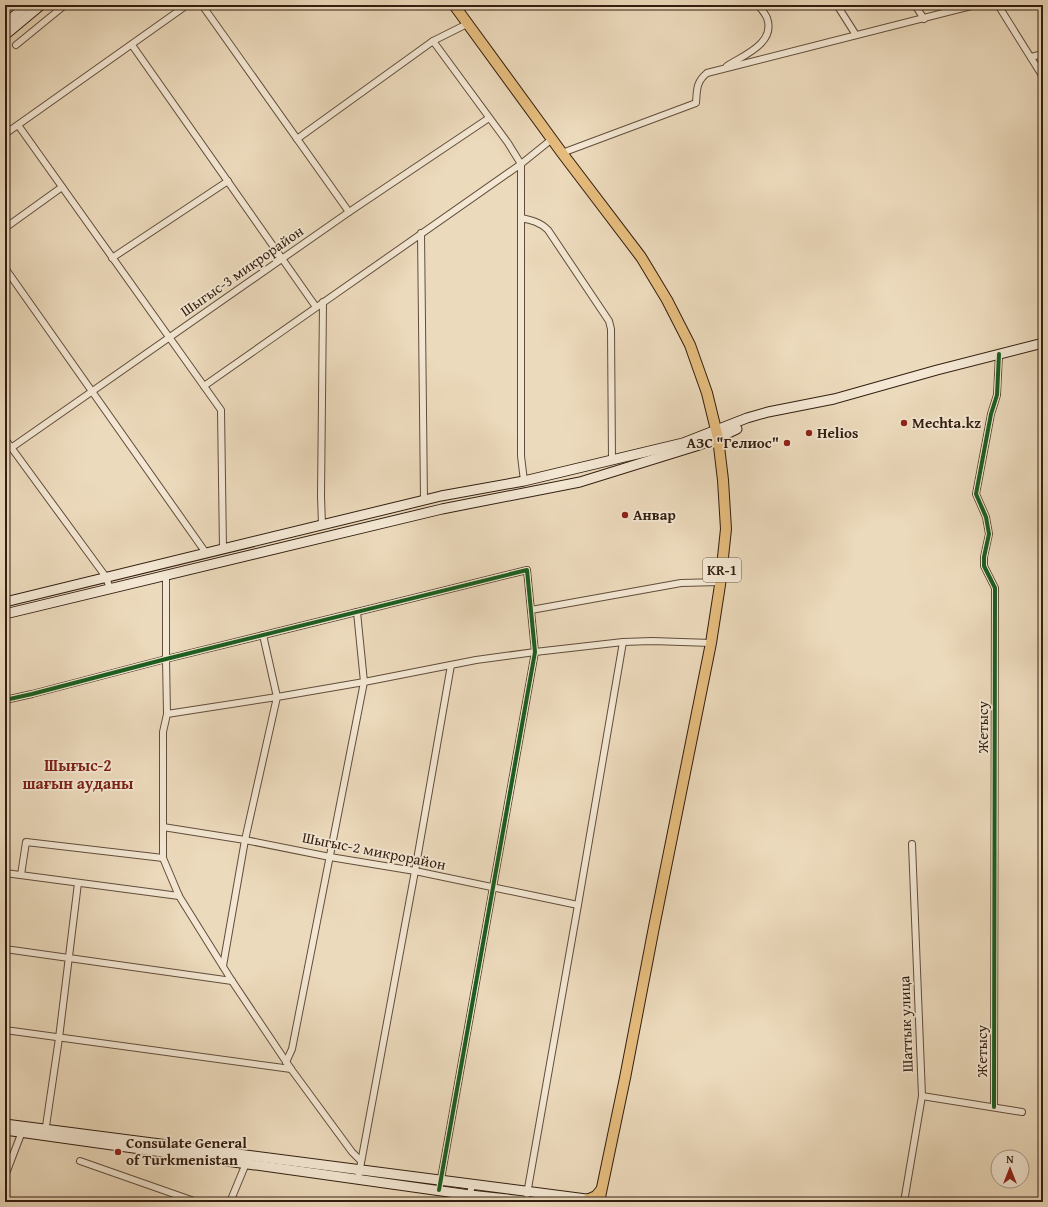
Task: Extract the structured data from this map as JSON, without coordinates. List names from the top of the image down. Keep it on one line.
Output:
{"streets":{"main road":["KR-1"],"street":["Шыгыс-3 микрорайон","Жетысу","Шыгыс-2 микрорайон","Шаттык улица"]},"districts":["Шығыс-2 шағын ауданы"],"places":["Mechta.kz","Helios","АЗС \"Гелиос\"","Анвар","Consulate General of Turkmenistan"],"north":"top"}
